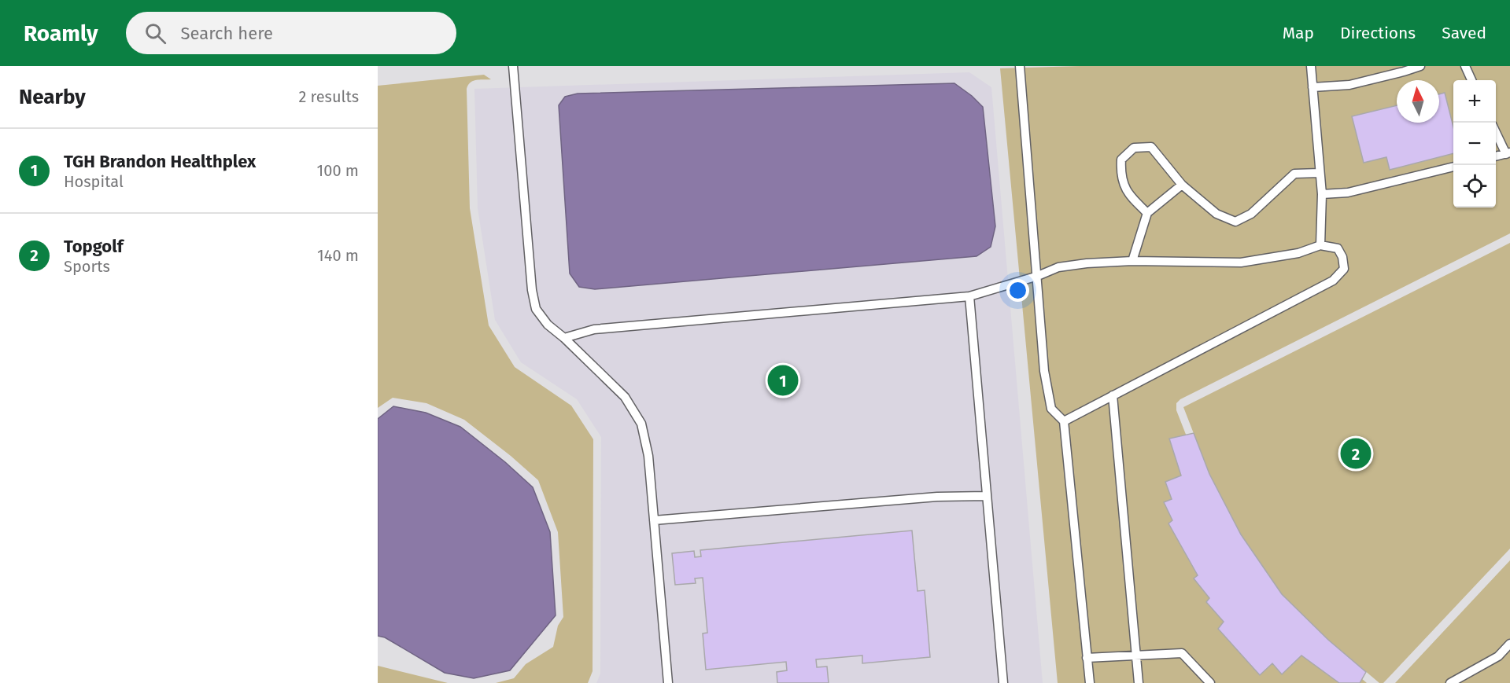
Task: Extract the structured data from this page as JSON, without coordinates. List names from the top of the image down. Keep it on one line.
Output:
{"north":"top","page":{"header":"Roamly","search":"Search here","nav":["Map","Directions","Saved"],"heading":["Nearby","2 results"],"map_buttons":["+","−"],"list":[{"mark":"1","name":"TGH Brandon Healthplex","note":"Hospital","value":"100 m"},{"mark":"2","name":"Topgolf","note":"Sports","value":"140 m"}],"pins":["1","2"]}}
